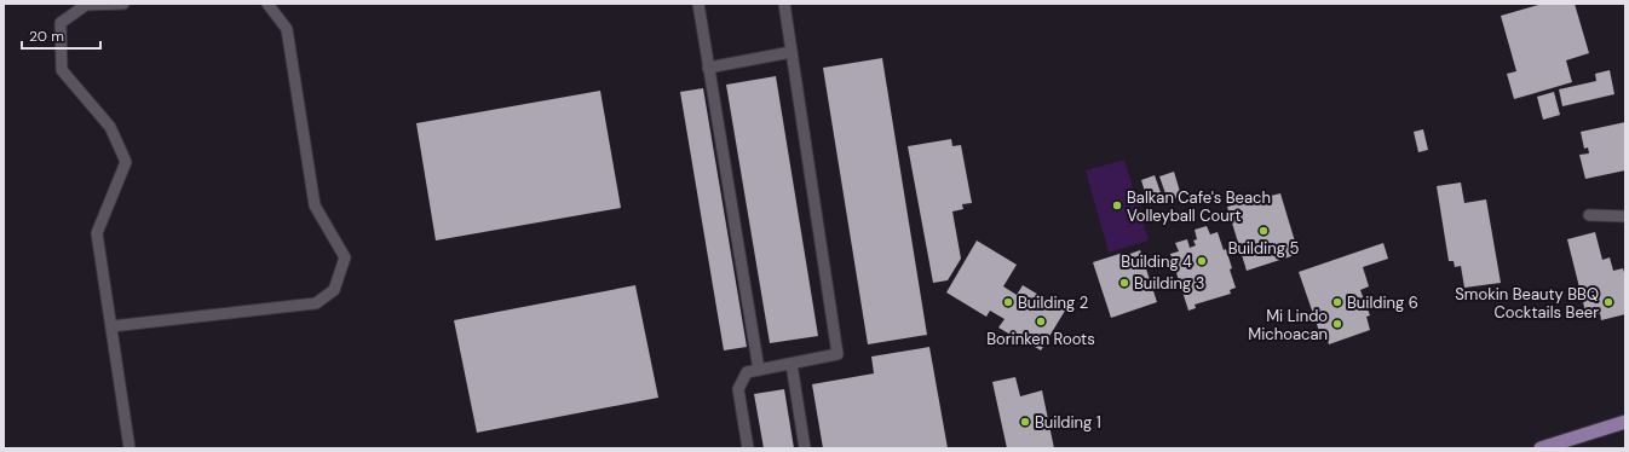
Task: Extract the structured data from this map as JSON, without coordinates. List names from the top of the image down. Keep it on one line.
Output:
{"places":["Balkan Cafe's Beach Volleyball Court","Building 5","Building 4","Building 3","Building 2","Building 6","Smokin Beauty BBQ Cocktails Beer","Borinken Roots","Mi Lindo Michoacan","Building 1"],"scale_bar":"20 m"}
